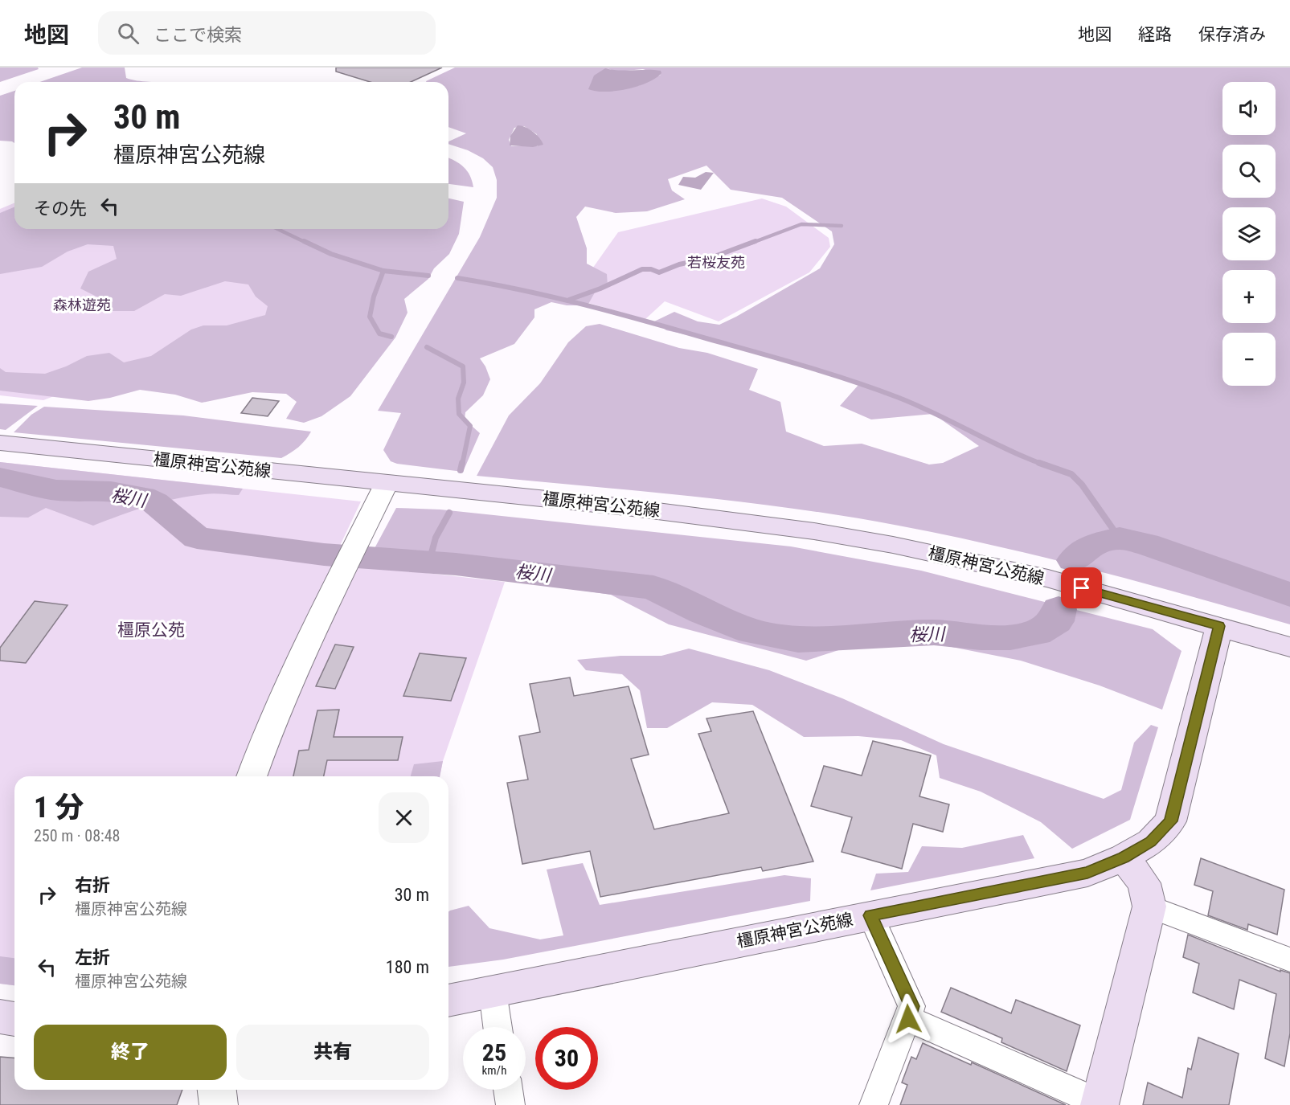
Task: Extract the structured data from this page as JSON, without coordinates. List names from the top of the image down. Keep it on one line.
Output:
{"streets":{"main road":["橿原神宮公苑線"]},"water":["桜川"],"parks":["若桜友苑","森林遊苑","橿原公苑"],"page":{"header":"地図","search":"ここで検索","nav":["地図","経路","保存済み"],"map_buttons":["+","−"],"turn":["30 m","橿原神宮公苑線"],"then":"その先","heading":["1 分","250 m · 08:48"],"list":[{"name":"右折","note":"橿原神宮公苑線","value":"30 m"},{"name":"左折","note":"橿原神宮公苑線","value":"180 m"}],"buttons":["終了","共有"],"speed":"25 km/h","limit":"30"}}
